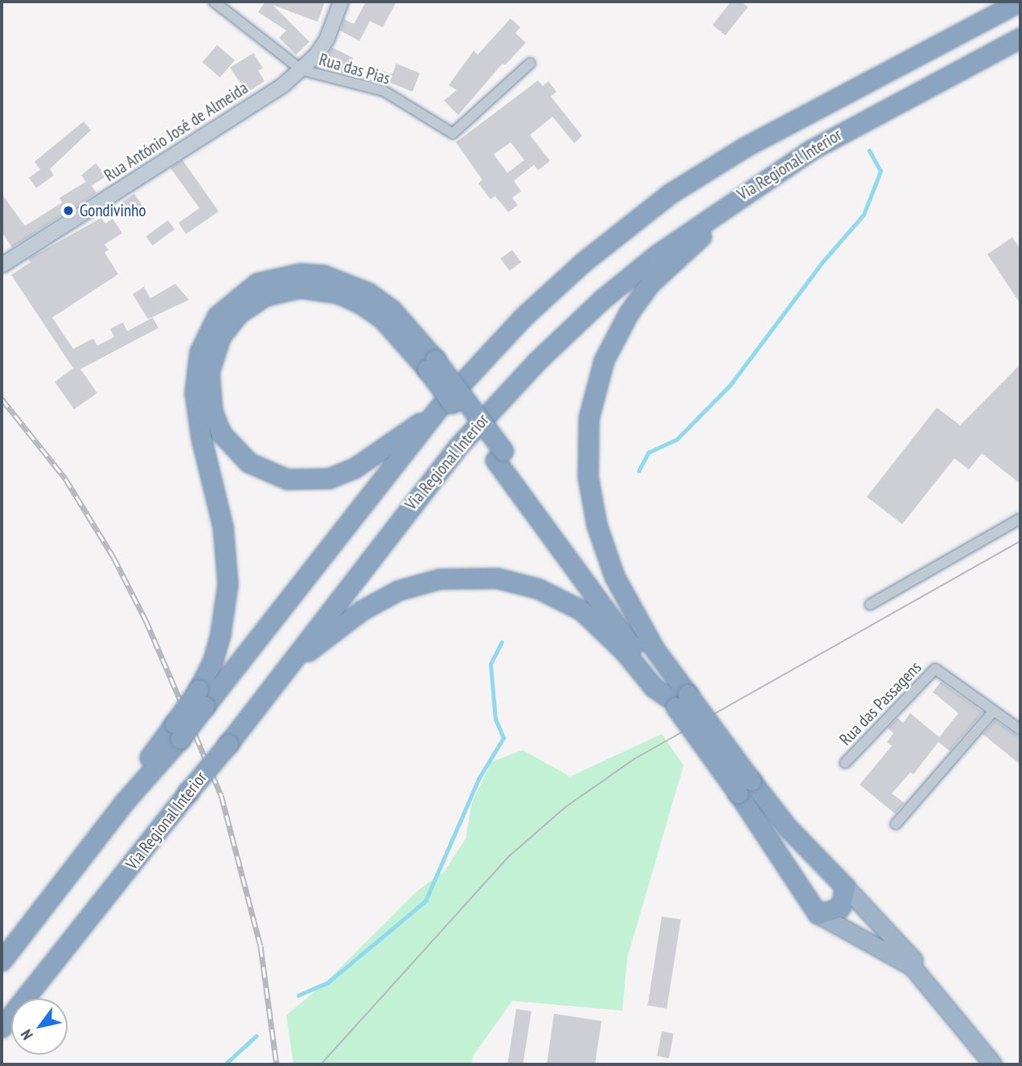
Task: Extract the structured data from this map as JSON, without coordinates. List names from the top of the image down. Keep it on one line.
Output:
{"streets":{"highway":["Via Regional Interior"],"main road":["Rua António José de Almeida"],"street":["Rua das Pias","Rua das Passagens"]},"crossings":[["Rua das Pias","Rua António José de Almeida"]],"places":["Gondivinho"],"north":"bottom left"}
